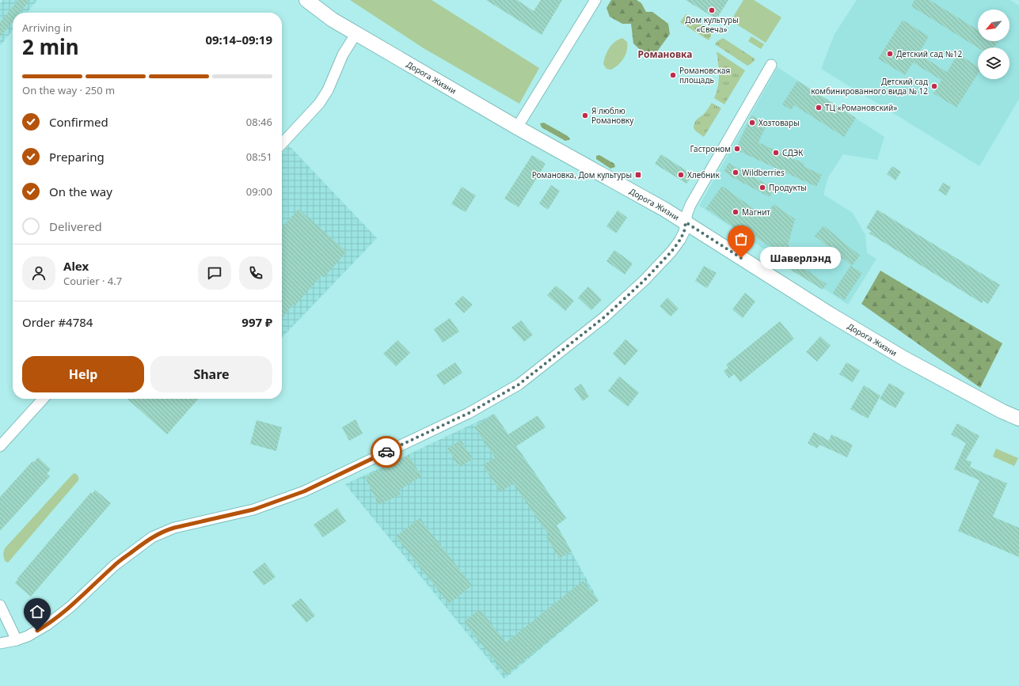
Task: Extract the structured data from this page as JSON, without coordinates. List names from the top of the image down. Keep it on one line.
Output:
{"streets":{"main road":["Дорога Жизни"]},"districts":["Романовка"],"places":{"other":["Дом культуры «Свеча»","Детский сад №12","Романовская площадь","Детский сад комбинированного вида № 12","ТЦ «Романовский»","Я люблю Романовку","Хозтовары","Гастроном","СДЭК","Wildberries","Хлебник","Продукты","Магнит","Шаверлэнд"],"transit":["Романовка, Дом культуры"]},"north":"bottom left","page":{"heading":["2 min","Arriving in","09:14–09:19"],"panel":["Alex","Courier · 4.7","Order #4784","997 ₽"],"bar":"On the way · 250 m","list":[["Confirmed","08:46"],["Preparing","08:51"],["On the way","09:00"],"Delivered"],"bubble":"Шаверлэнд","buttons":["Help","Share"]}}
